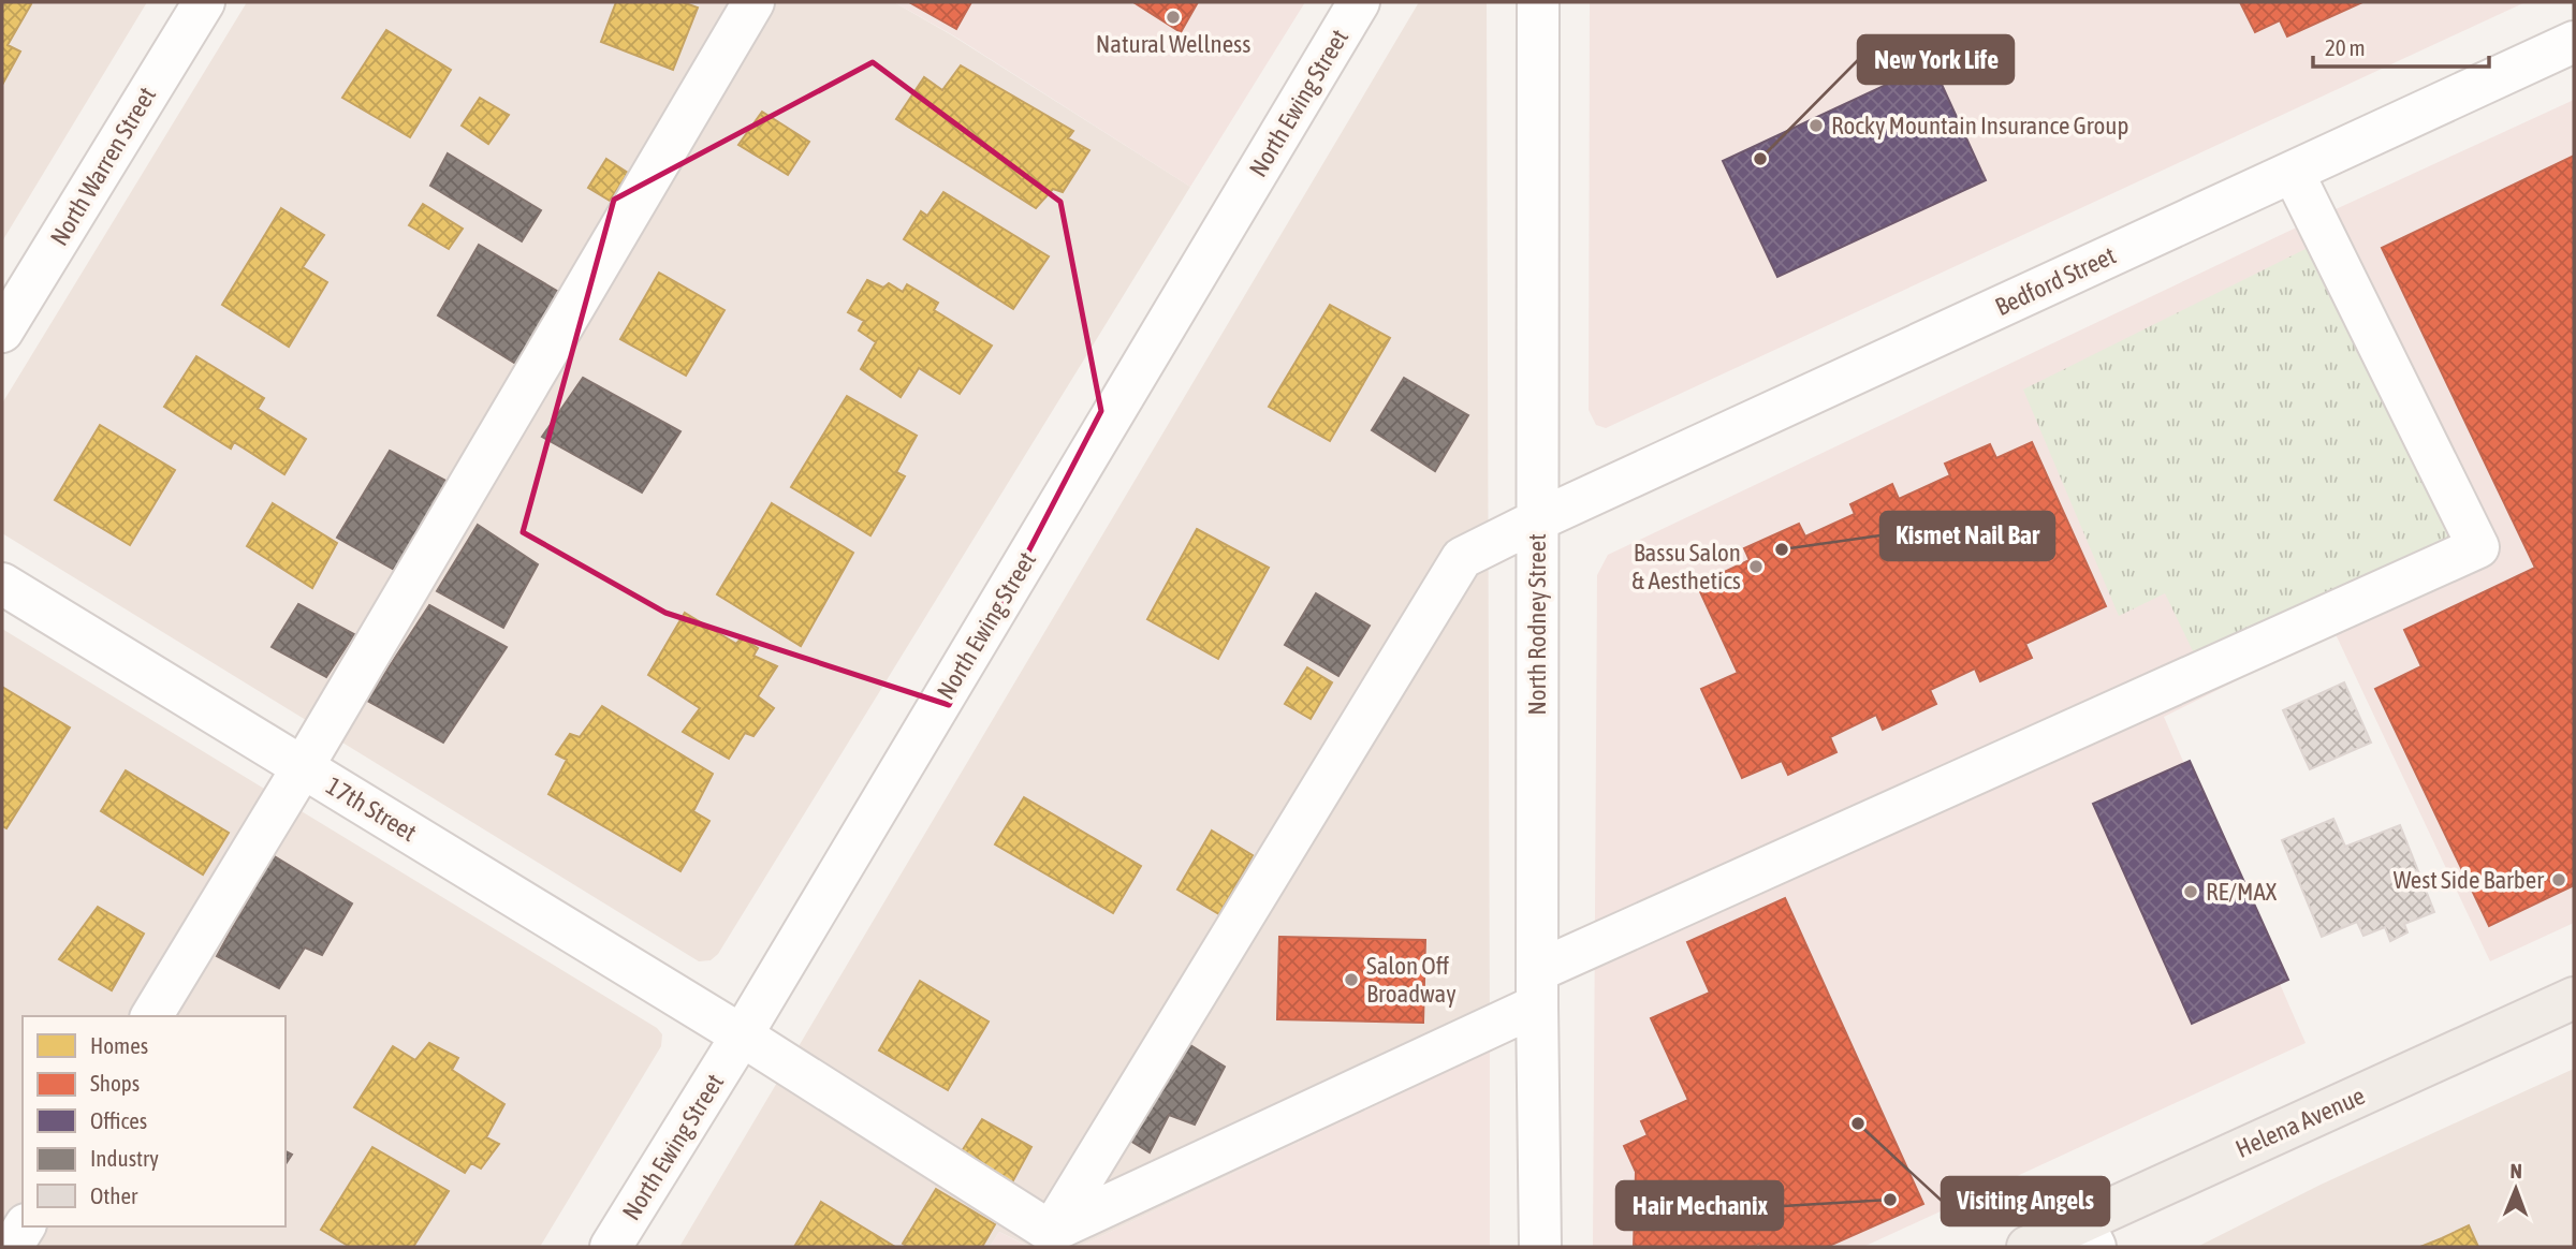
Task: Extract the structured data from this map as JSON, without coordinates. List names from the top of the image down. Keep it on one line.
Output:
{"streets":{"main road":["Helena Avenue"],"street":["North Ewing Street","North Warren Street","Bedford Street","North Rodney Street","17th Street"]},"crossings":[["North Ewing Street","17th Street"],["Bedford Street","North Rodney Street"],["Bedford Street","17th Street"]],"places":["Natural Wellness","Rocky Mountain Insurance Group","New York Life","Kismet Nail Bar","Bassu Salon & Aesthetics","West Side Barber","RE/MAX","Salon Off Broadway","Visiting Angels","Hair Mechanix"],"legend":["Homes","Shops","Offices","Industry","Other"],"scale_bar":"20 m","north":"top"}
